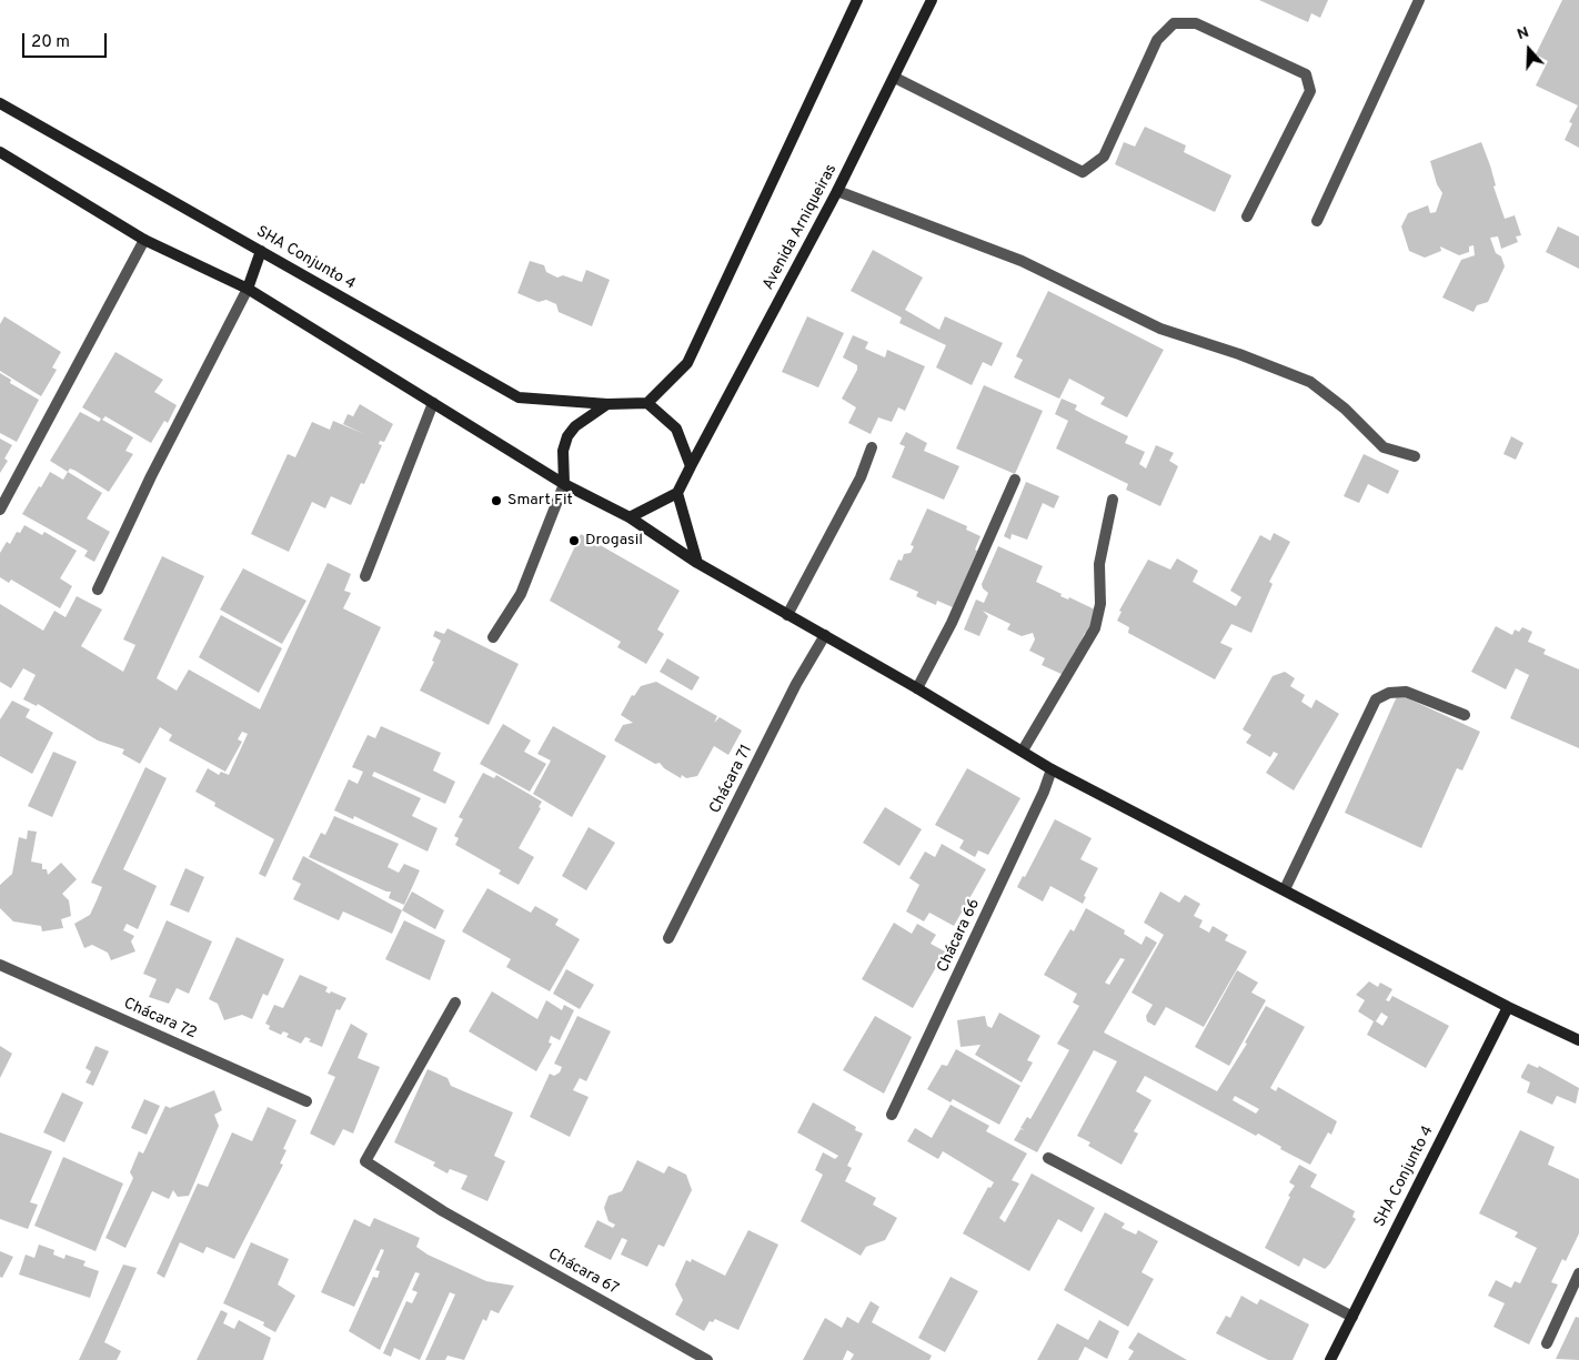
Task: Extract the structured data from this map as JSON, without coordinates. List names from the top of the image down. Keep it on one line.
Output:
{"streets":{"street":["Avenida Arniqueiras","SHA Conjunto 4","Chácara 71","Chácara 66","Chácara 72","Chácara 67"]},"crossings":[["Avenida Arniqueiras","SHA Conjunto 4"]],"places":["Smart Fit","Drogasil"],"scale_bar":"20 m","north":"top"}
